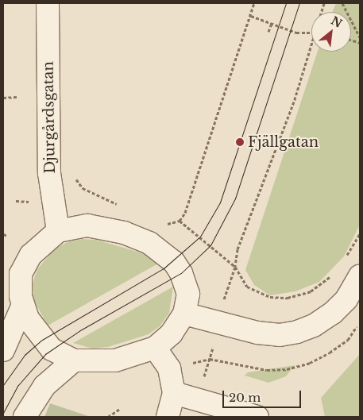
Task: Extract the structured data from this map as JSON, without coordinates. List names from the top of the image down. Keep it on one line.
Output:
{"streets":{"street":["Djurgårdsgatan"]},"places":["Fjällgatan"],"scale_bar":"20 m","north":"top right"}
